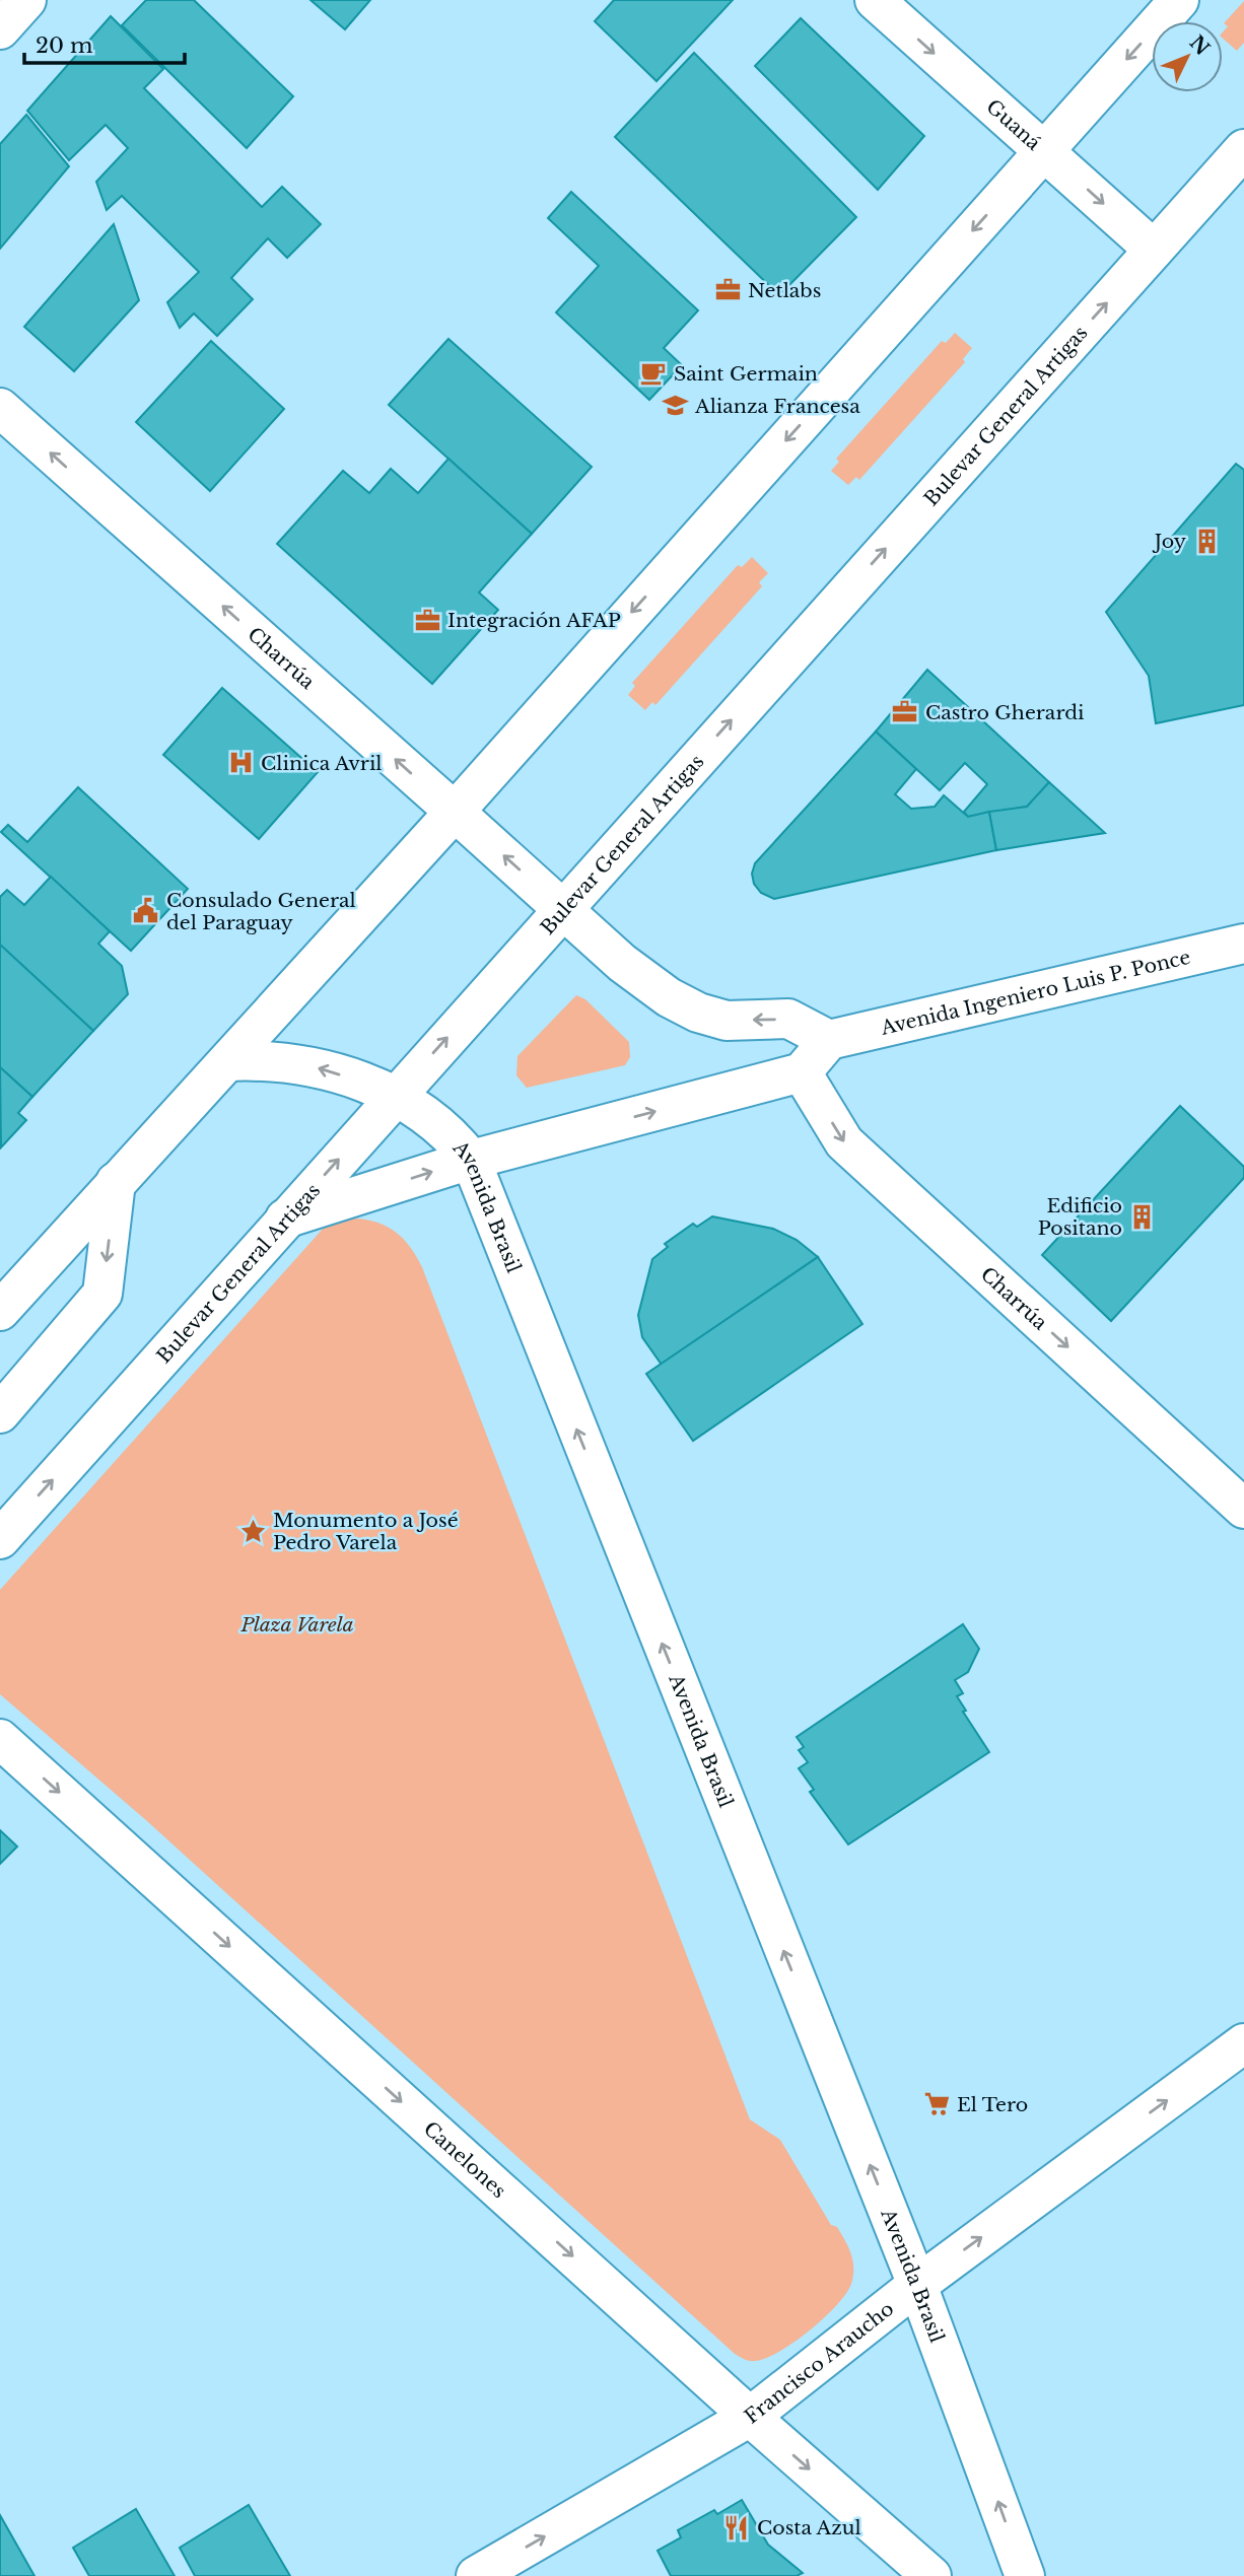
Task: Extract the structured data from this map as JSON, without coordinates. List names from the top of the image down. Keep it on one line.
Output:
{"streets":{"street":["Guaná","Bulevar General Artigas","Charrúa","Avenida Ingeniero Luis P. Ponce","Avenida Brasil","Canelones","Francisco Araucho"]},"crossings":[["Guaná","Bulevar General Artigas"],["Bulevar General Artigas","Charrúa"],["Bulevar General Artigas","Avenida Brasil"],["Avenida Brasil","Francisco Araucho"],["Canelones","Francisco Araucho"]],"one_way":["Guaná","Avenida Brasil","Canelones","Francisco Araucho"],"parks":["Plaza Varela"],"places":{"office":["Netlabs","Integración AFAP","Castro Gherardi"],"cafe":["Saint Germain"],"school or university":["Alianza Francesa"],"building":["Joy","Edificio Positano"],"hospital":["Clinica Avril"],"public building":["Consulado General del Paraguay"],"place":["Monumento a José Pedro Varela"],"supermarket":["El Tero"],"restaurant":["Costa Azul"]},"scale_bar":"20 m","north":"top right"}
